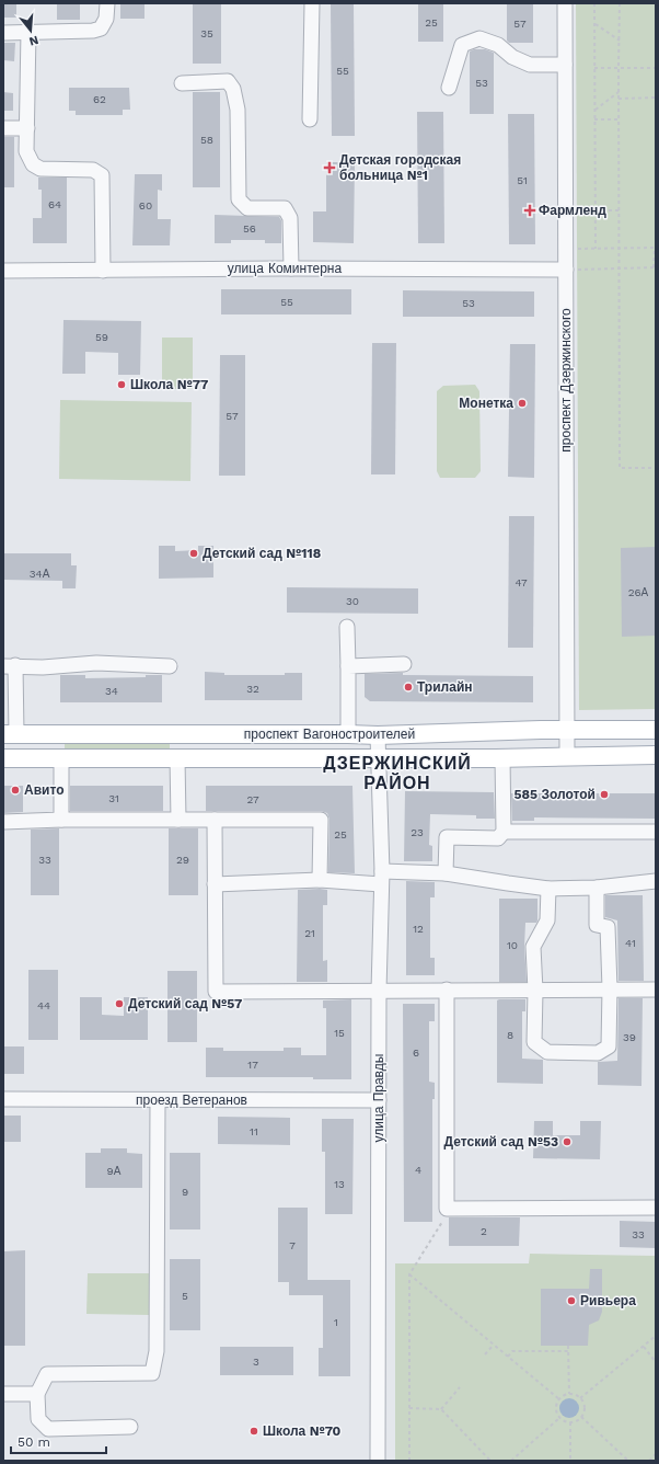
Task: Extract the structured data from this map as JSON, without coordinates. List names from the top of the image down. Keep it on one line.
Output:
{"streets":{"main road":["проспект Вагоностроителей"],"street":["улица Коминтерна","проспект Дзержинского","улица Правды","проезд Ветеранов"]},"crossings":[["улица Коминтерна","проспект Дзержинского"],["проспект Дзержинского","проспект Вагоностроителей"],["проспект Вагоностроителей","улица Правды"],["улица Правды","проезд Ветеранов"]],"districts":["ДЗЕРЖИНСКИЙ РАЙОН"],"places":{"health":["Детская городская больница №1","Фармленд"],"other":["Школа №77","Монетка","Детский сад №118","Трилайн","Авито","585 Золотой","Детский сад №57","Детский сад №53","Ривьера","Школа №70"]},"house_numbers":["25","57","35","55","53","62","58","51","64","60","56","55","53","59","57","34А","47","26А","30","32","34","31","27","23","25","33","29","12","21","41","10","44","15","8","39","6","17","11","4","9А","13","9","2","33","7","5","1","3"],"scale_bar":"50 m","north":"bottom"}
